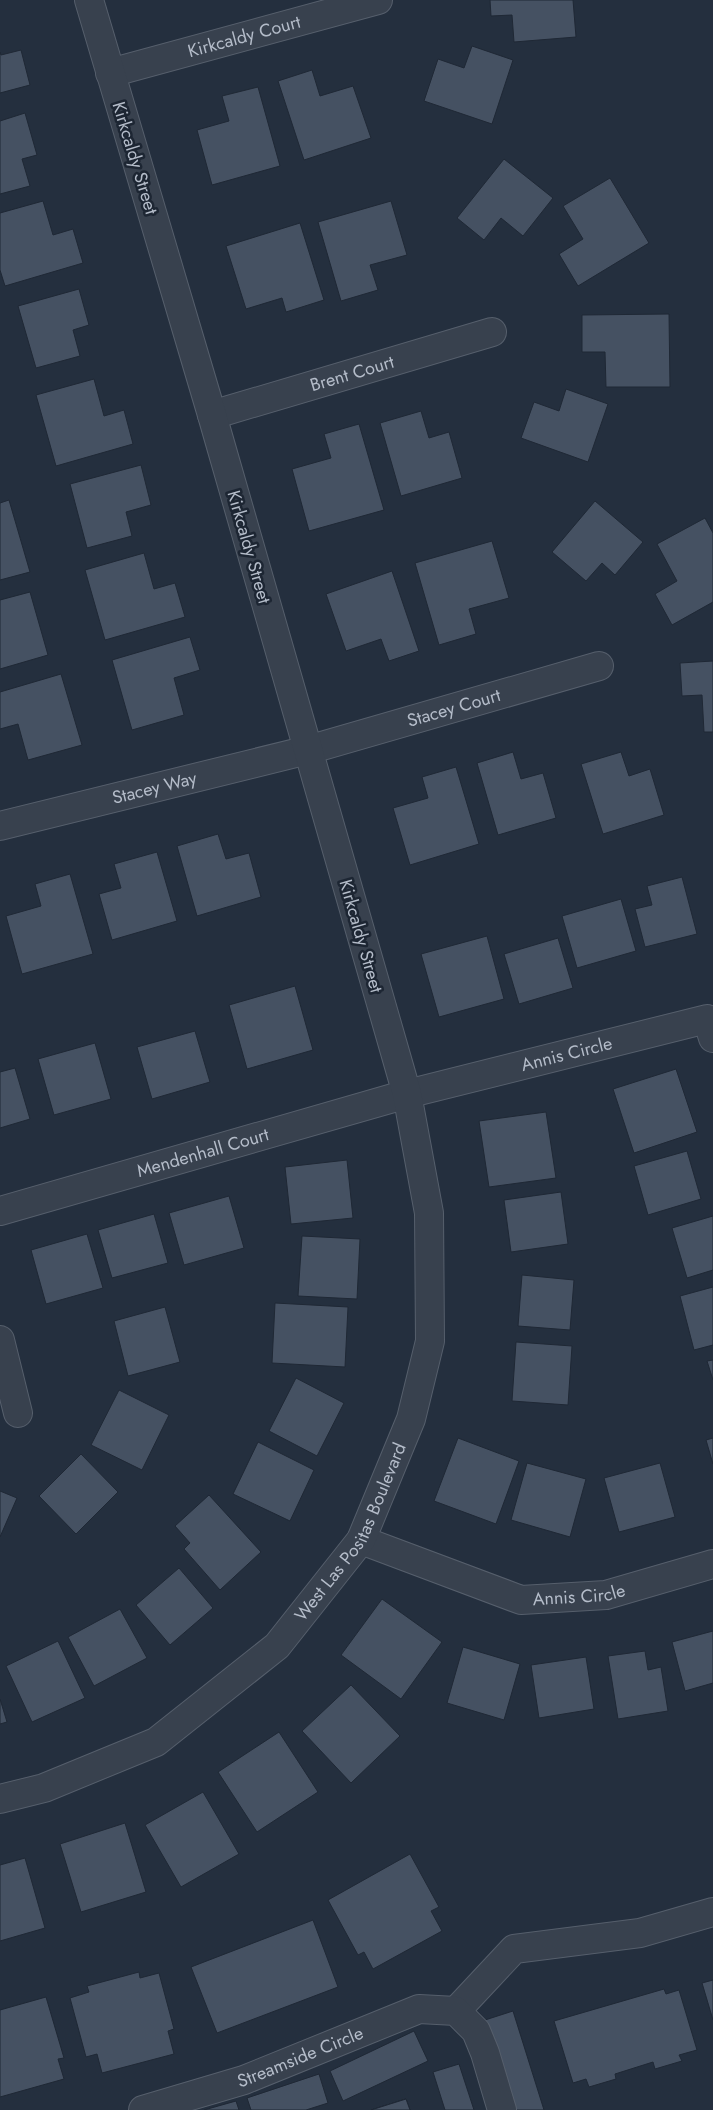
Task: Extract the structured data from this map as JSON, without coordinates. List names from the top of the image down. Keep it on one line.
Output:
{"streets":{"street":["Kirkcaldy Court","Kirkcaldy Street","Brent Court","Stacey Court","Stacey Way","Annis Circle","Mendenhall Court","West Las Positas Boulevard","Streamside Circle"]},"crossings":[["Kirkcaldy Court","Kirkcaldy Street"],["Kirkcaldy Street","Brent Court"],["Kirkcaldy Street","Stacey Court"],["Kirkcaldy Street","Stacey Way"],["Kirkcaldy Street","Annis Circle"],["Kirkcaldy Street","Mendenhall Court"],["Kirkcaldy Street","West Las Positas Boulevard"],["Stacey Court","Stacey Way"],["Annis Circle","Mendenhall Court"],["Annis Circle","West Las Positas Boulevard"],["Mendenhall Court","West Las Positas Boulevard"]]}
